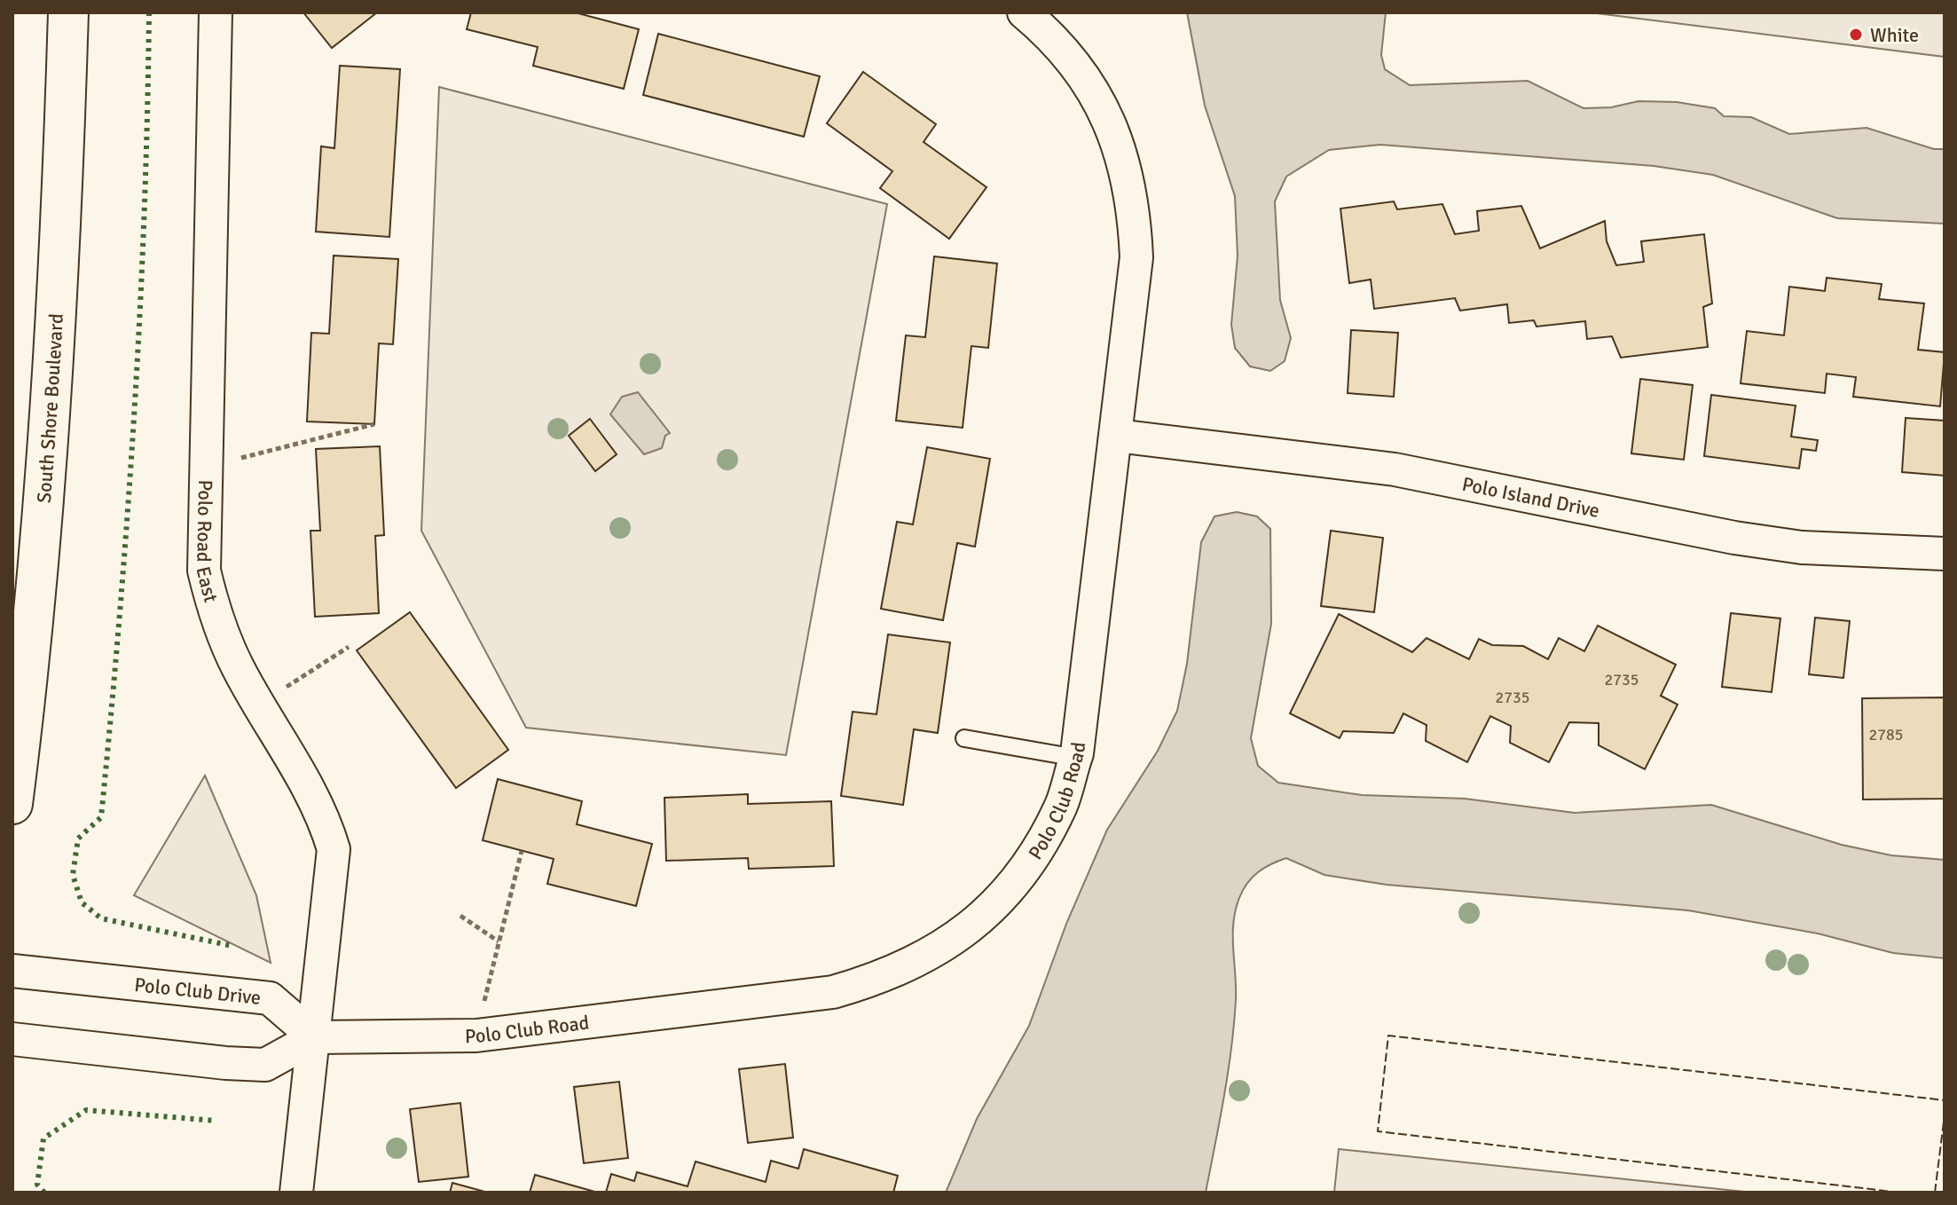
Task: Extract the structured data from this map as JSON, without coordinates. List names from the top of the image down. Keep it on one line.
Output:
{"streets":{"street":["South Shore Boulevard","Polo Island Drive","Polo Road East","Polo Club Road","Polo Club Drive"]},"crossings":[["Polo Island Drive","Polo Club Road"],["Polo Road East","Polo Club Road"],["Polo Road East","Polo Club Drive"],["Polo Club Road","Polo Club Drive"]],"places":["White"],"house_numbers":["2735","2735","2785"]}
